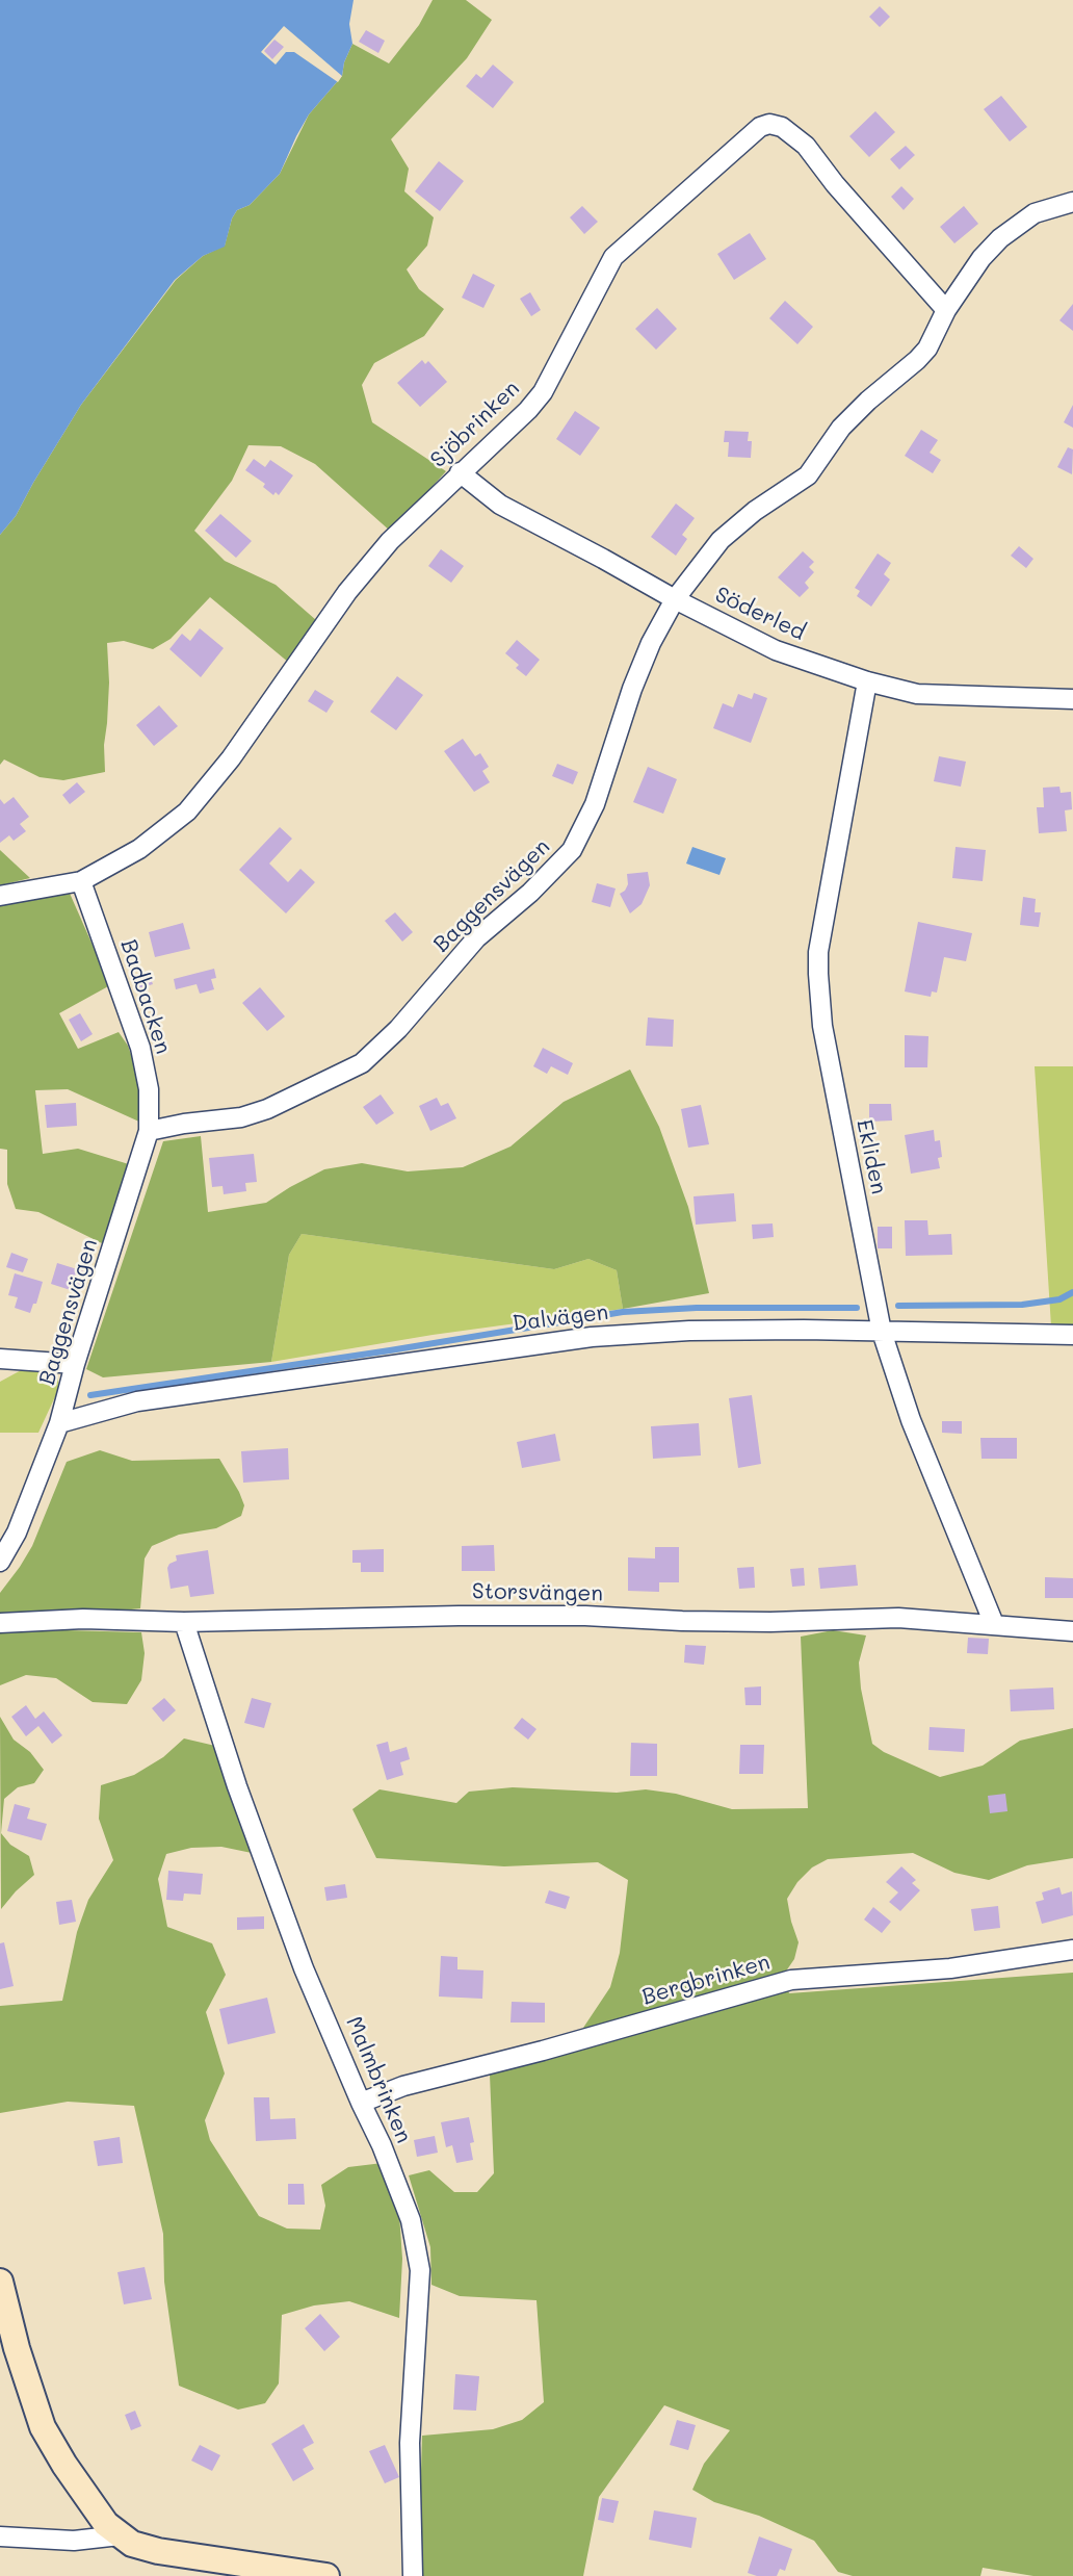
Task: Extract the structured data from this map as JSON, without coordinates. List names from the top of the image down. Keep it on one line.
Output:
{"streets":{"street":["Sjöbrinken","Söderled","Baggensvägen","Badbacken","Ekliden","Dalvägen","Storsvängen","Bergbrinken","Malmbrinken"]},"crossings":[["Sjöbrinken","Söderled"],["Sjöbrinken","Baggensvägen"],["Sjöbrinken","Badbacken"],["Söderled","Baggensvägen"],["Söderled","Ekliden"],["Baggensvägen","Badbacken"],["Baggensvägen","Dalvägen"],["Ekliden","Dalvägen"],["Ekliden","Storsvängen"],["Storsvängen","Malmbrinken"],["Bergbrinken","Malmbrinken"]]}
